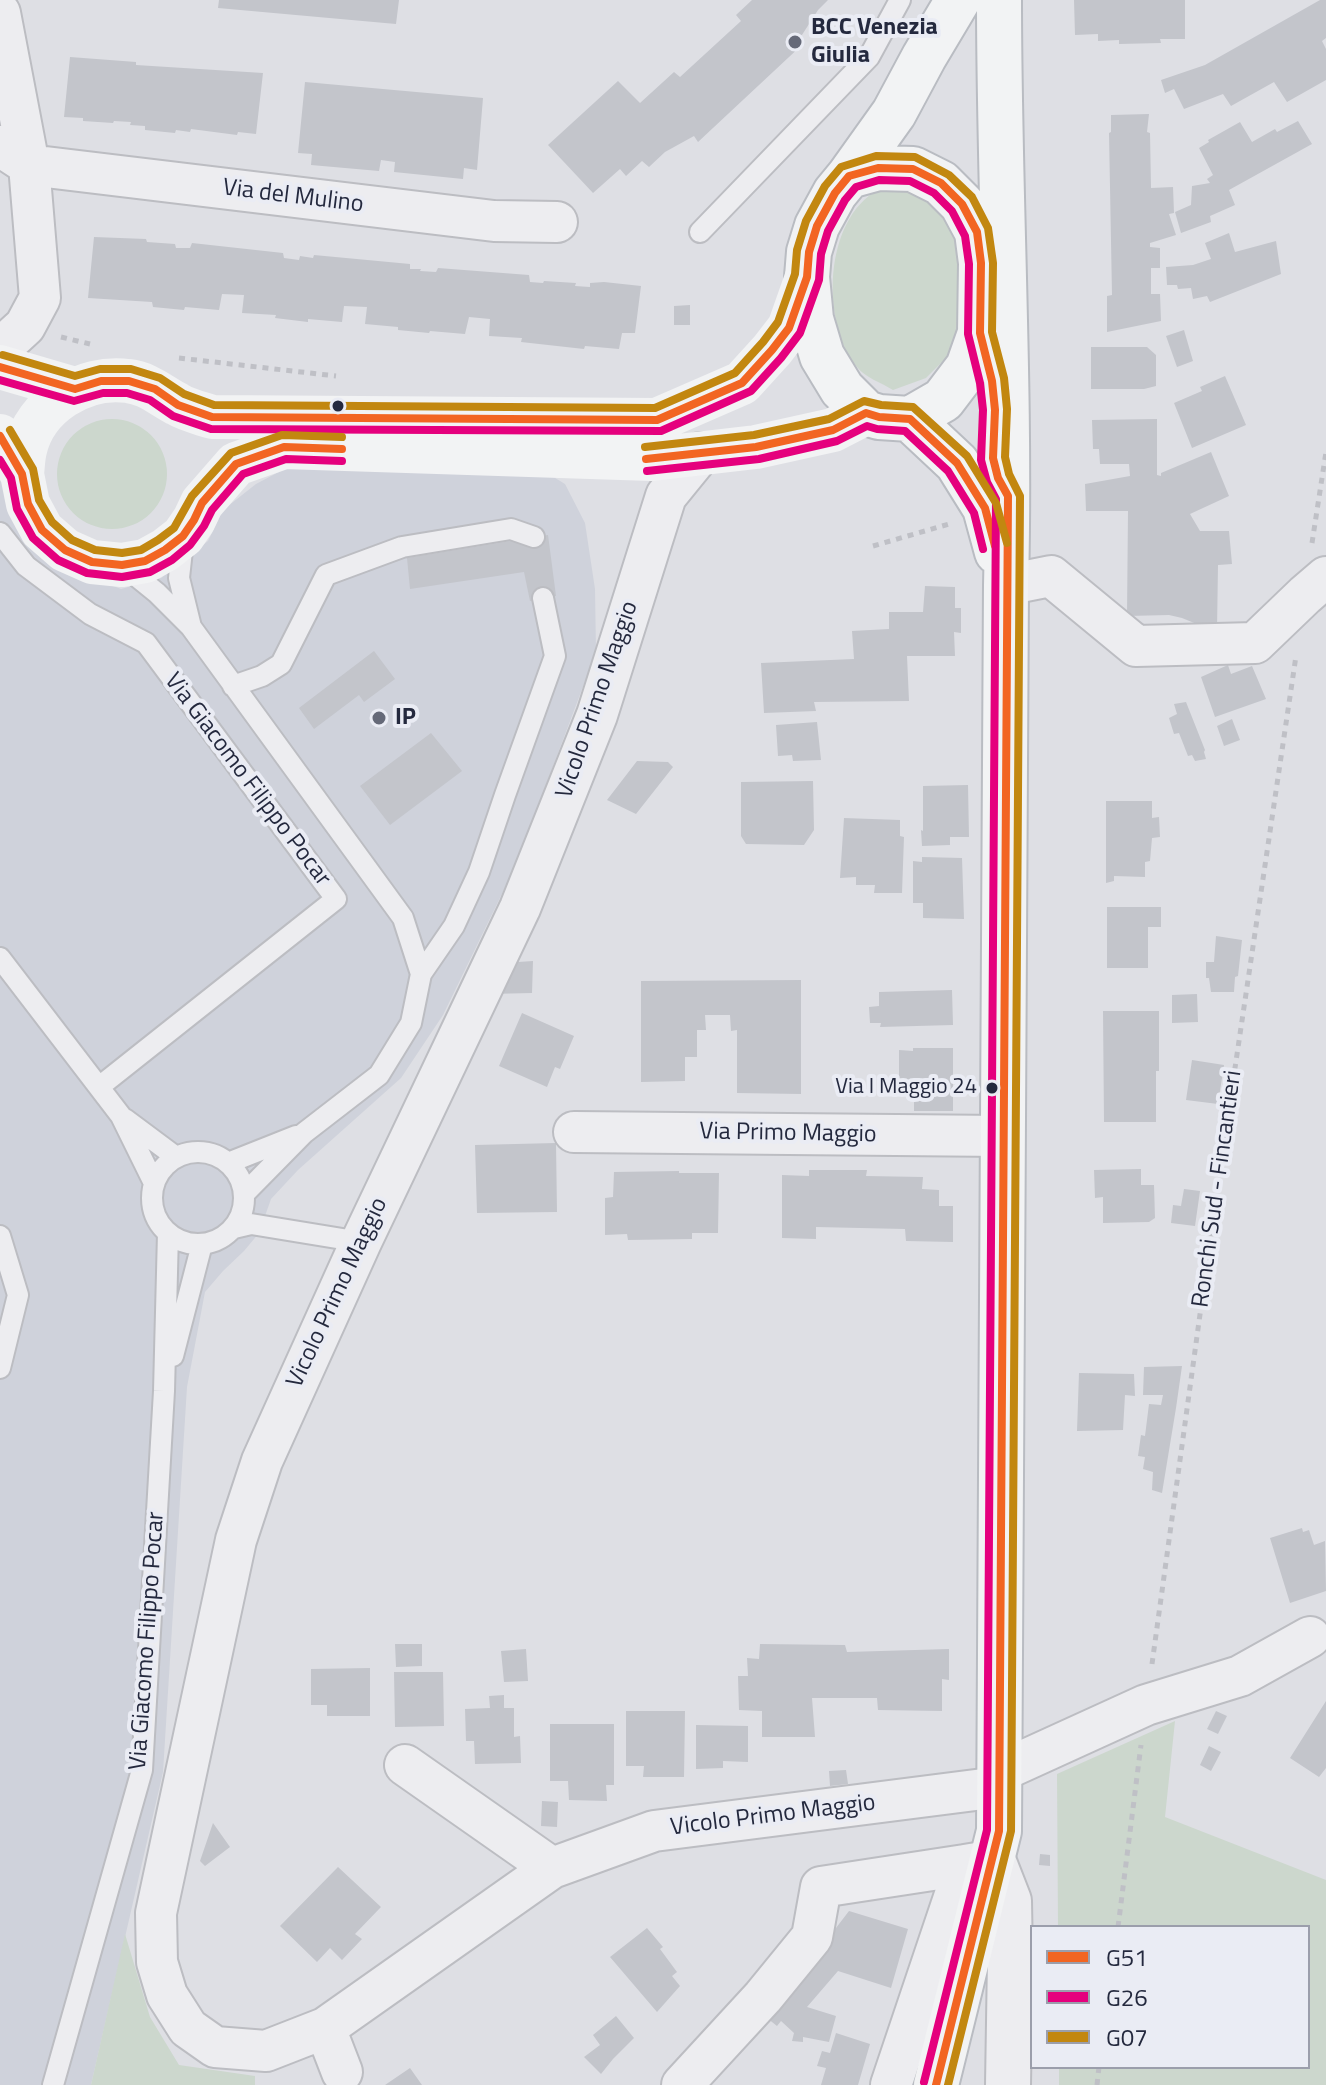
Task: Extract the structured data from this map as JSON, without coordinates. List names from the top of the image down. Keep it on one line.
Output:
{"streets":{"main road":["Via Giacomo Filippo Pocar"],"street":["Via del Mulino","Vicolo Primo Maggio","Via Primo Maggio"],"path":["Ronchi Sud - Fincantieri"]},"crossings":[["Vicolo Primo Maggio","Via Giacomo Filippo Pocar"],["Vicolo Primo Maggio","Ronchi Sud - Fincantieri"]],"places":["BCC Venezia Giulia","IP","Via I Maggio 24"],"lines":["transit line G07","transit line G51","transit line G26"],"legend":["G51","G26","G07"]}
